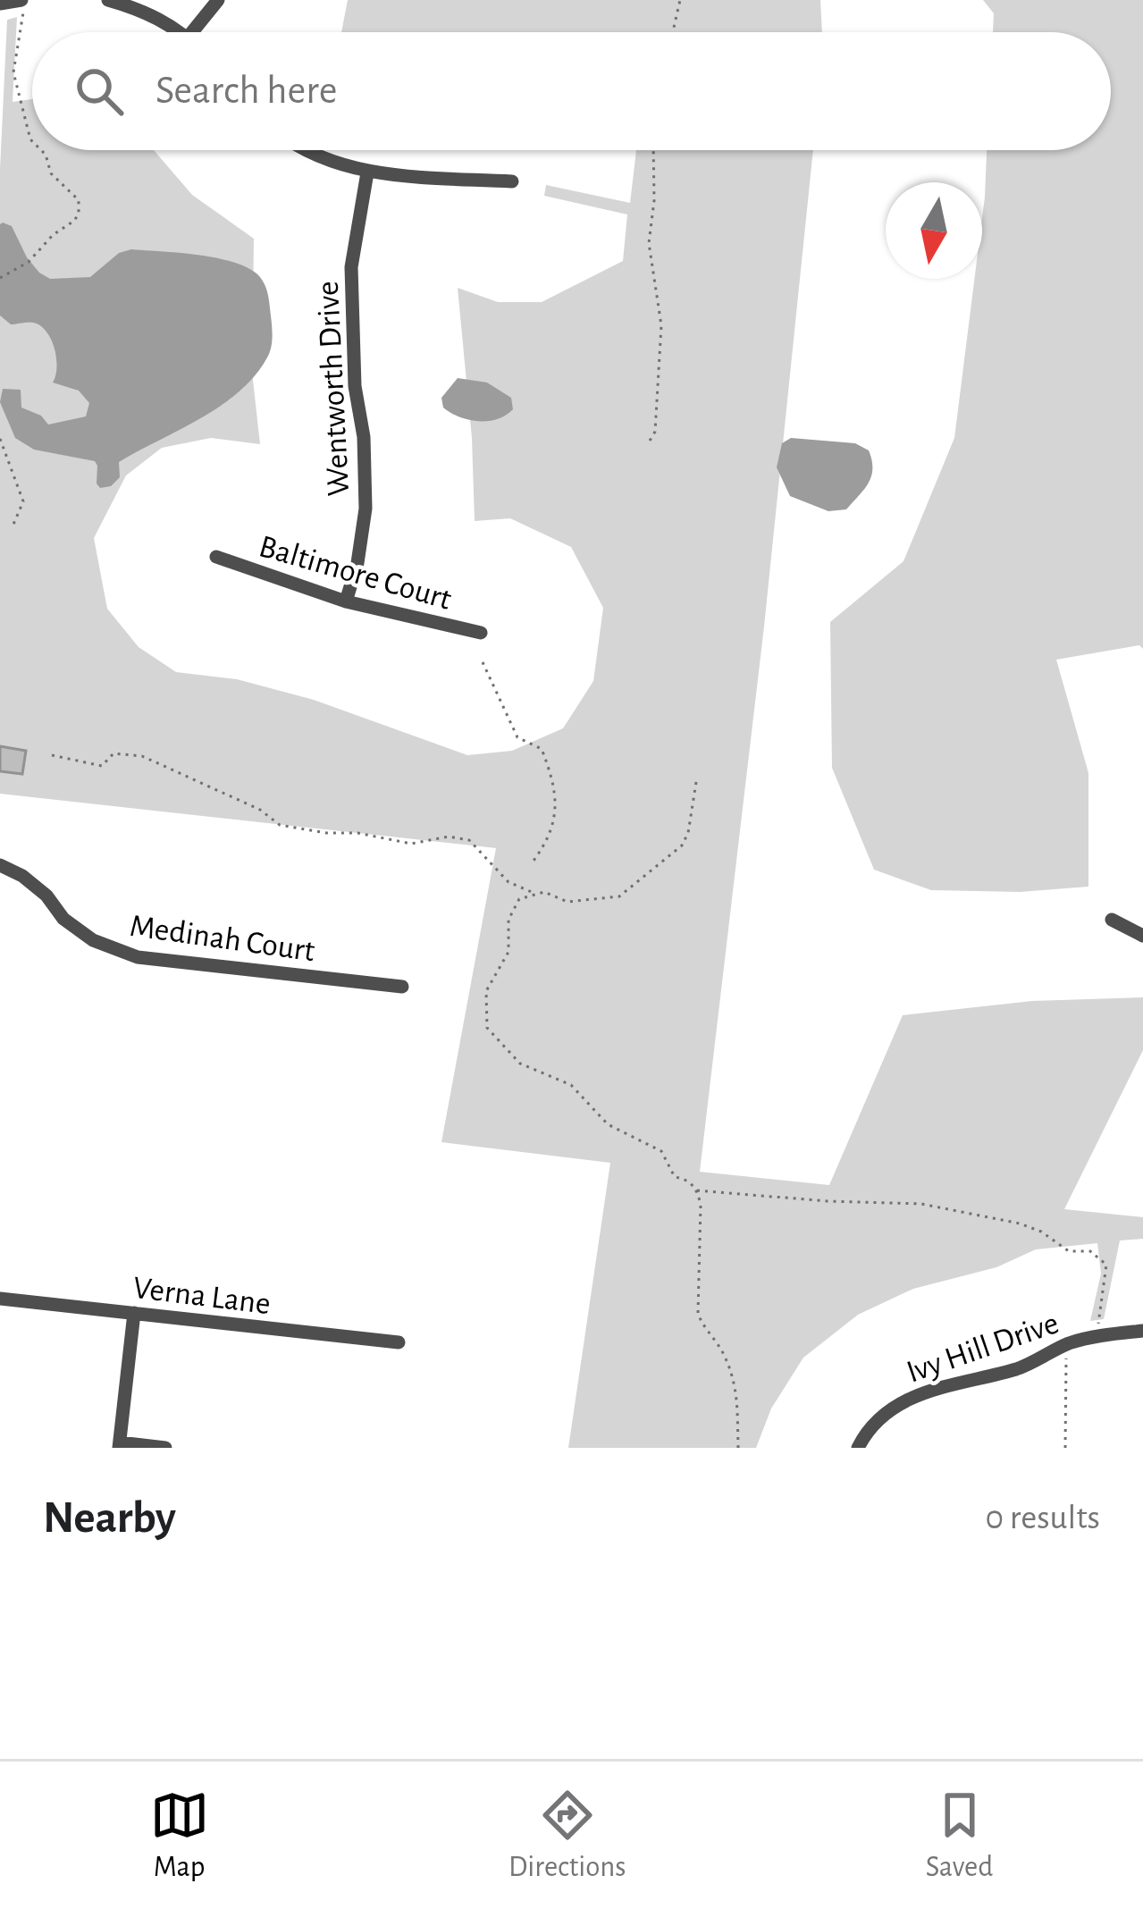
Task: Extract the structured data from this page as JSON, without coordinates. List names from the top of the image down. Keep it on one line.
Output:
{"streets":{"street":["Wentworth Drive","Baltimore Court","Medinah Court","Verna Lane","Ivy Hill Drive"]},"crossings":[["Wentworth Drive","Baltimore Court"]],"north":"bottom","page":{"search":"Search here","heading":["Nearby","0 results"],"nav":["Map","Directions","Saved"]}}
